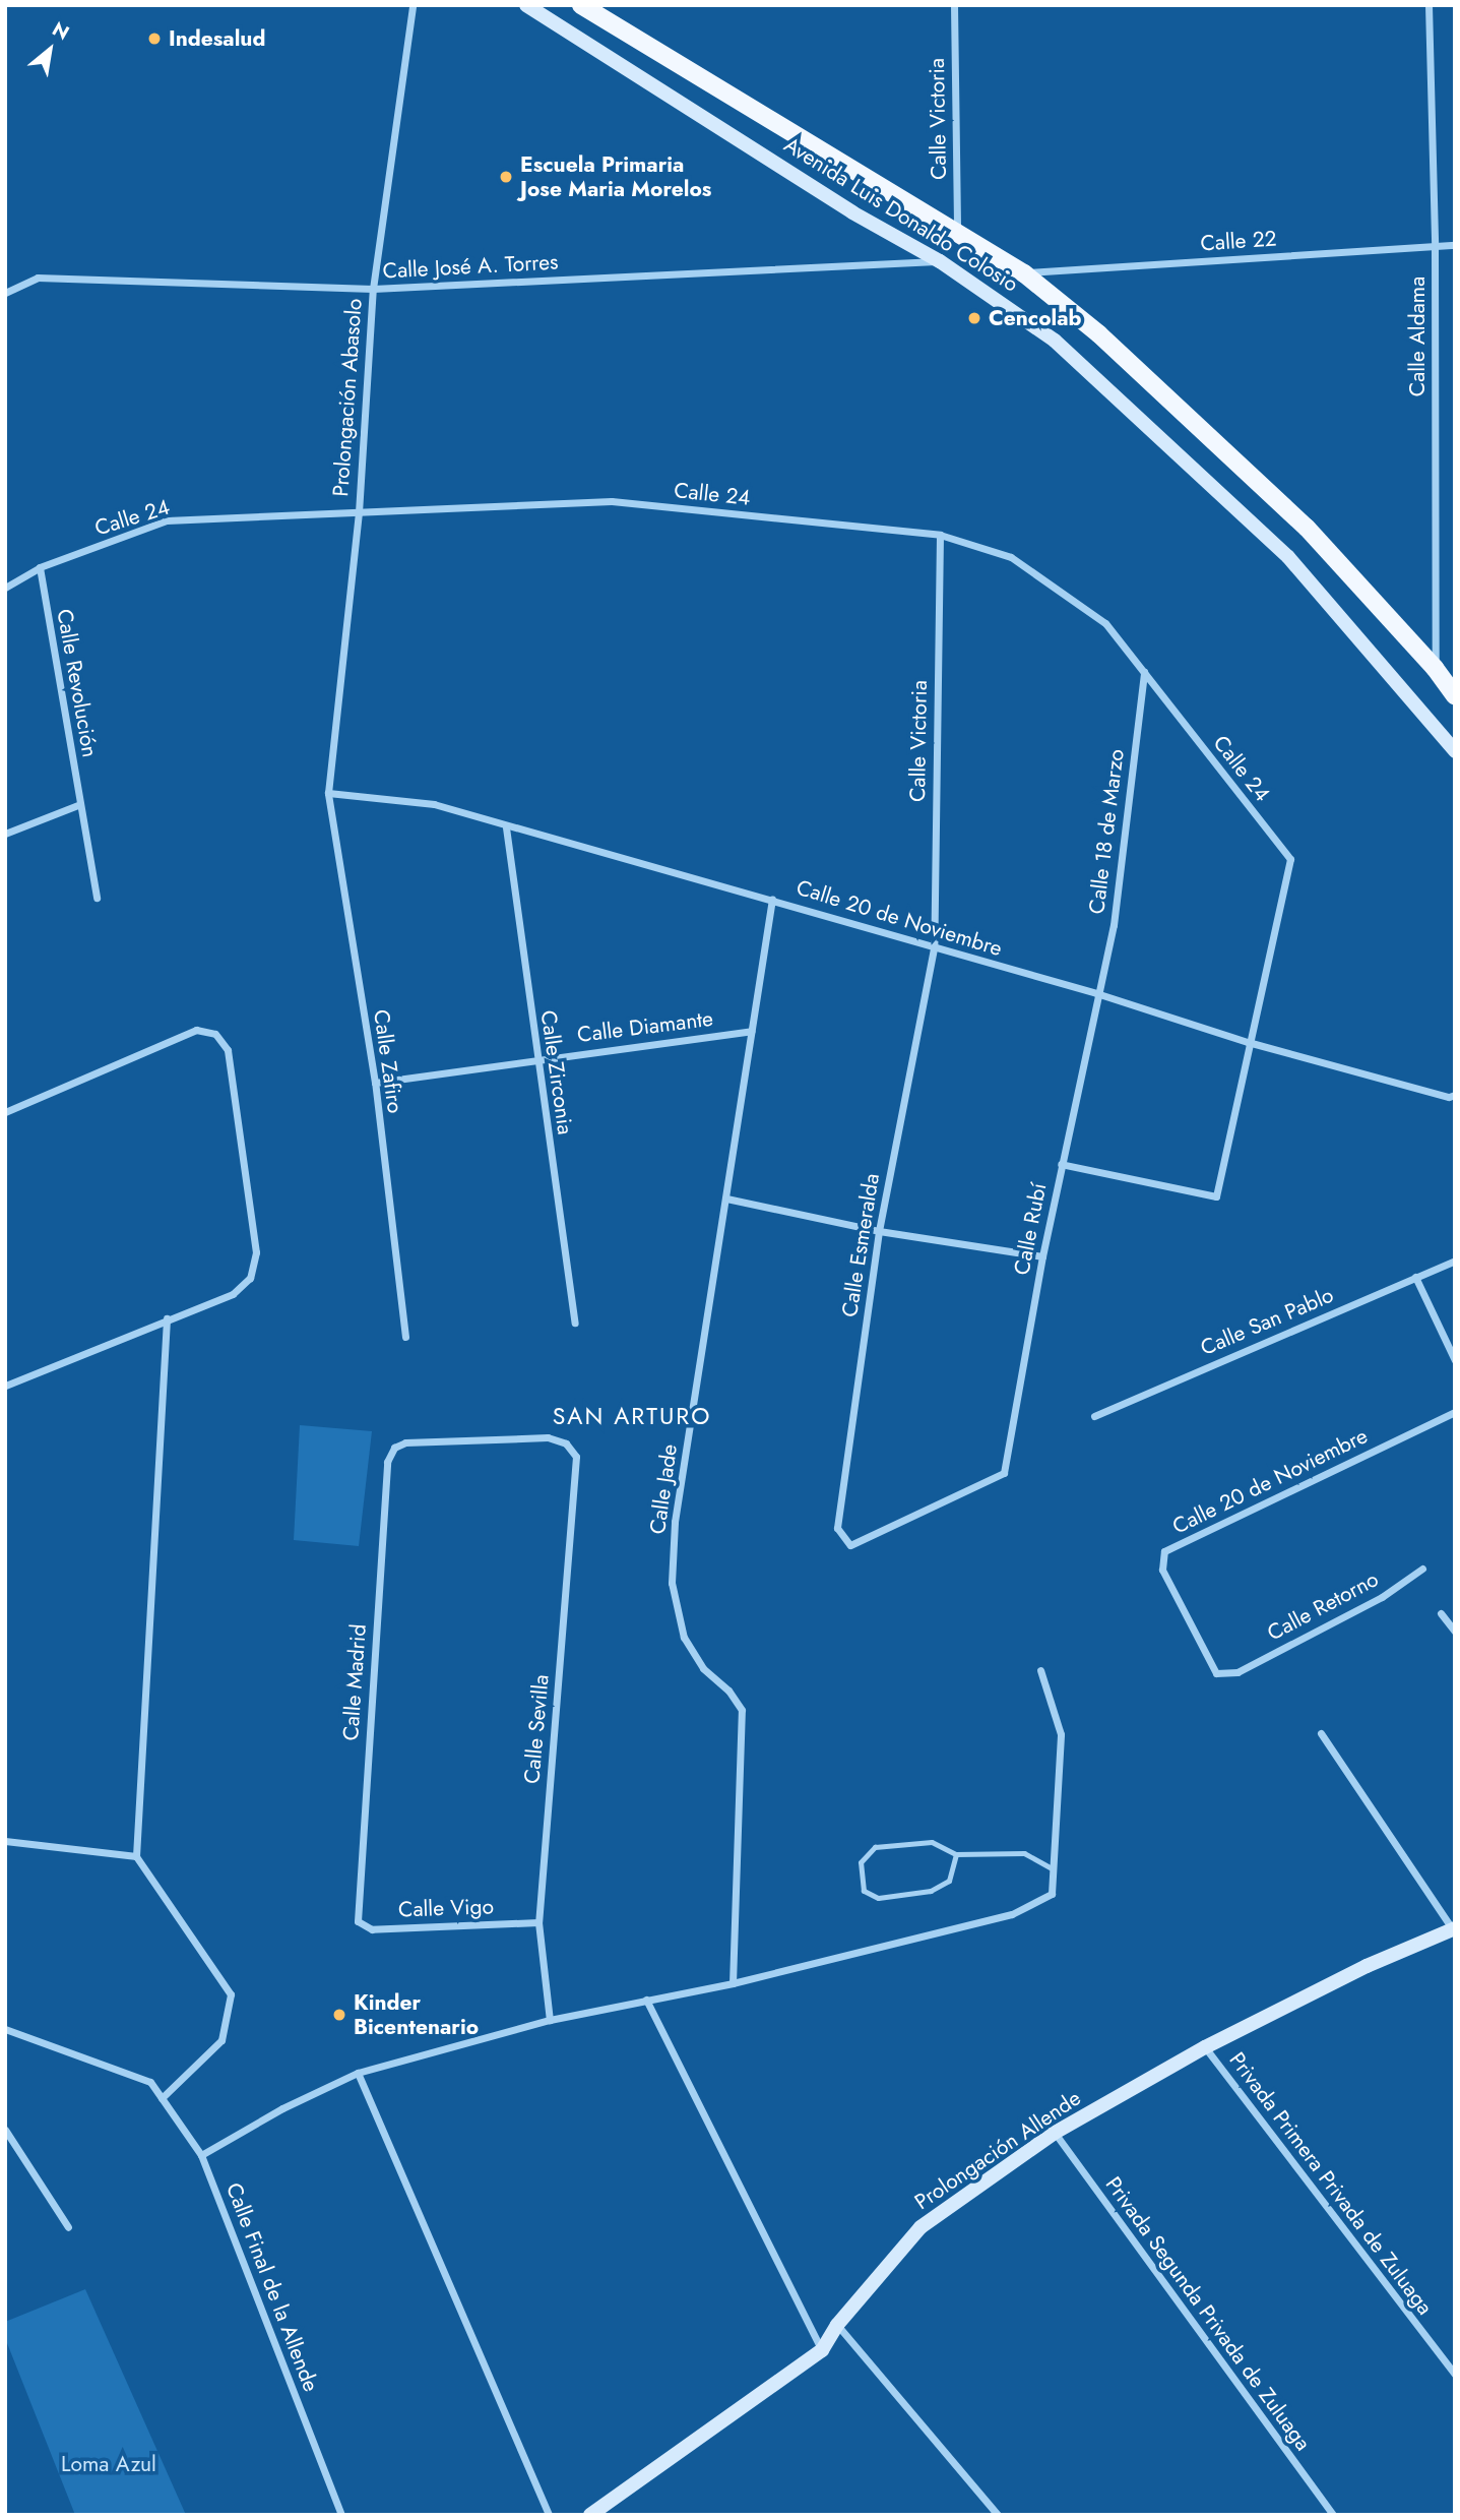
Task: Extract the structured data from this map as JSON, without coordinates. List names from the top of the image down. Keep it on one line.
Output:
{"streets":{"main road":["Avenida Luis Donaldo Colosio","Prolongación Allende"],"street":["Calle Victoria","Calle 22","Calle José A. Torres","Calle Aldama","Prolongación Abasolo","Calle 24","Calle Revolución","Calle 18 de Marzo","Calle 20 de Noviembre","Calle Diamante","Calle Zafiro","Calle Zirconia","Calle Rubí","Calle Esmeralda","Calle San Pablo","Calle Jade","Calle Retorno","Calle Madrid","Calle Sevilla","Calle Vigo","Privada Primera Privada de Zuluaga","Calle Final de la Allende","Privada Segunda Privada de Zuluaga"]},"crossings":[["Calle Victoria","Avenida Luis Donaldo Colosio"],["Calle Victoria","Calle 24"],["Calle Victoria","Calle 20 de Noviembre"],["Calle Victoria","Calle Esmeralda"],["Avenida Luis Donaldo Colosio","Calle 22"],["Avenida Luis Donaldo Colosio","Calle José A. Torres"],["Avenida Luis Donaldo Colosio","Calle Aldama"],["Calle 22","Calle Aldama"],["Calle José A. Torres","Prolongación Abasolo"],["Prolongación Abasolo","Calle 24"],["Prolongación Abasolo","Calle 20 de Noviembre"],["Prolongación Abasolo","Calle Zafiro"],["Calle 24","Calle Revolución"],["Calle 24","Calle 18 de Marzo"],["Calle 24","Calle 20 de Noviembre"],["Calle 18 de Marzo","Calle 20 de Noviembre"],["Calle 18 de Marzo","Calle Rubí"],["Calle 20 de Noviembre","Calle Zafiro"],["Calle 20 de Noviembre","Calle Zirconia"],["Calle 20 de Noviembre","Calle Rubí"],["Calle 20 de Noviembre","Calle Esmeralda"],["Calle 20 de Noviembre","Calle Jade"],["Calle 20 de Noviembre","Calle Retorno"],["Calle Diamante","Calle Zafiro"],["Calle Diamante","Calle Zirconia"],["Calle Diamante","Calle Jade"],["Calle Rubí","Calle Esmeralda"],["Calle Madrid","Calle Sevilla"],["Calle Madrid","Calle Vigo"],["Calle Sevilla","Calle Vigo"],["Prolongación Allende","Privada Primera Privada de Zuluaga"],["Prolongación Allende","Privada Segunda Privada de Zuluaga"]],"districts":["SAN ARTURO"],"parks":["Loma Azul"],"places":["Indesalud","Escuela Primaria Jose Maria Morelos","Cencolab","Kinder Bicentenario"],"north":"top right"}
